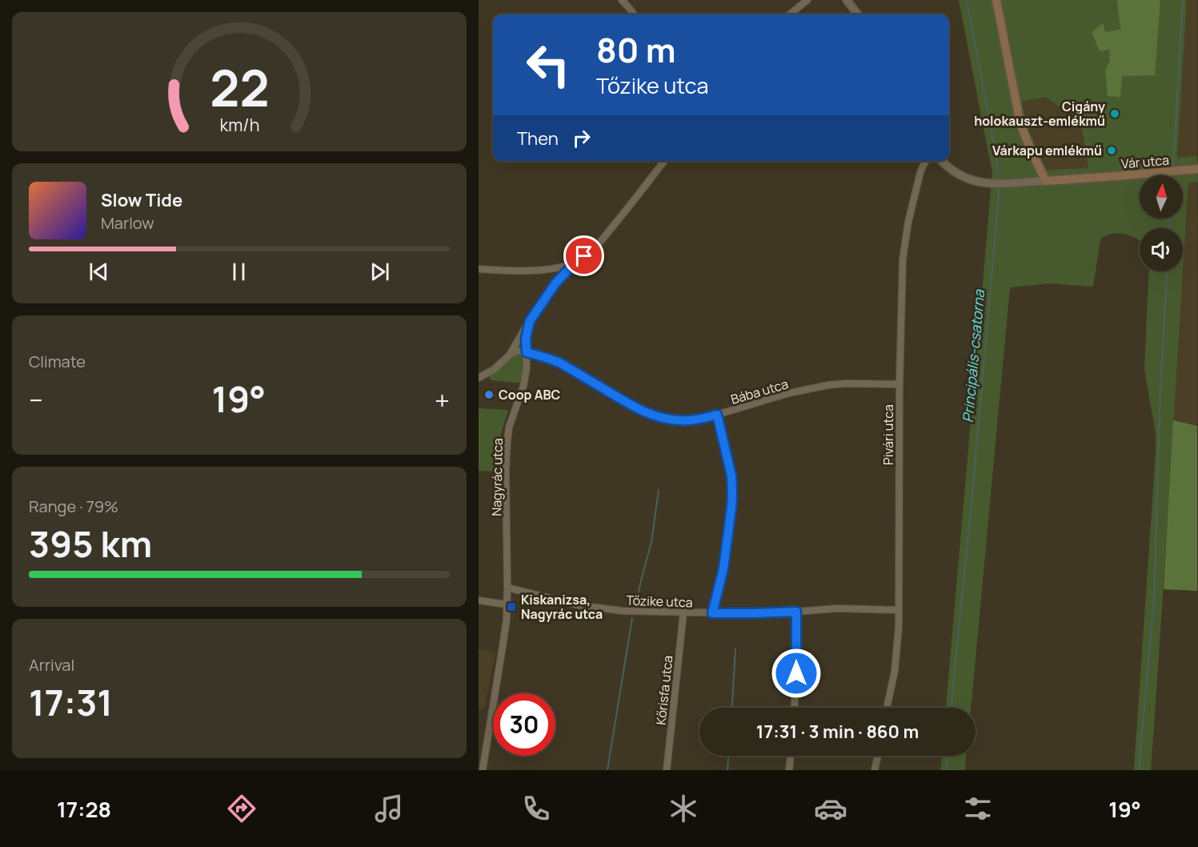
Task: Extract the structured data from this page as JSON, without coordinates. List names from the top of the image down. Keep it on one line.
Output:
{"streets":{"main road":["Vár utca"],"street":["Bába utca","Pivári utca","Nagyrác utca","Tőzike utca","Kőrisfa utca"]},"crossings":[["Bába utca","Pivári utca"],["Bába utca","Nagyrác utca"],["Pivári utca","Tőzike utca"],["Nagyrác utca","Tőzike utca"],["Tőzike utca","Kőrisfa utca"]],"water":["Principális-csatorna"],"places":{"other":["Cigány holokauszt-emlékmű","Várkapu emlékmű","Coop ABC"],"transit":["Kiskanizsa, Nagyrác utca"]},"north":"top","page":{"turn":["80 m","Tőzike utca"],"then":"Then","song":["Slow Tide","Marlow"],"tile":["Climate",["Range · 79%","395 km"],["Arrival","17:31"]],"heat":["−","19°","+"],"limit":"30","trip":"17:31 · 3 min · 860 m","tabs":["17:28","19°"],"gauge":["22","km/h"]}}
